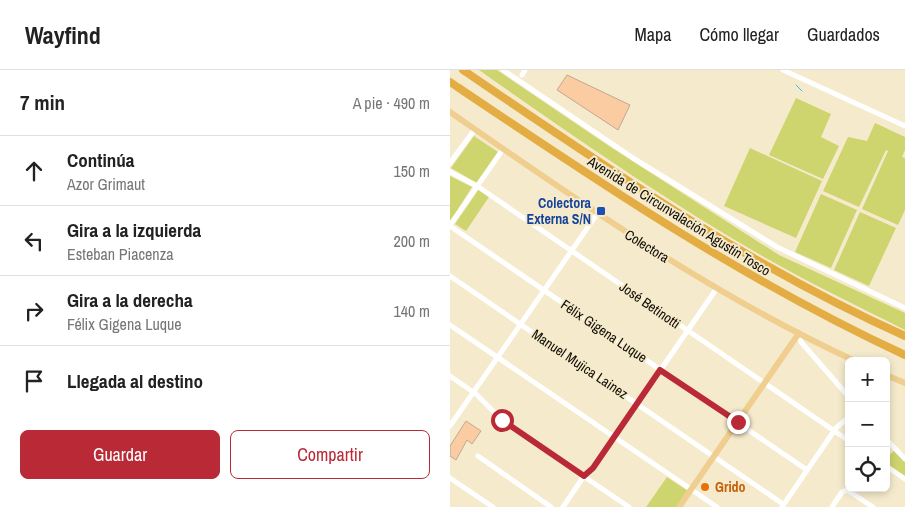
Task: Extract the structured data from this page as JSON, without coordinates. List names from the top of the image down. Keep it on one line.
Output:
{"streets":{"highway":["Avenida de Circunvalación Agustín Tosco"],"main road":["Colectora"],"street":["José Betinotti","Félix Gigena Luque","Manuel Mujica Lainez"]},"places":{"transit":["Colectora Externa S/N"],"other":["Grido"]},"page":{"header":"Wayfind","nav":["Mapa","Cómo llegar","Guardados"],"heading":["7 min","A pie · 490 m"],"list":[["Continúa","Azor Grimaut","150 m"],["Gira a la izquierda","Esteban Piacenza","200 m"],["Gira a la derecha","Félix Gigena Luque","140 m"],"Llegada al destino"],"map_buttons":["+","−"],"buttons":["Guardar","Compartir"]}}
